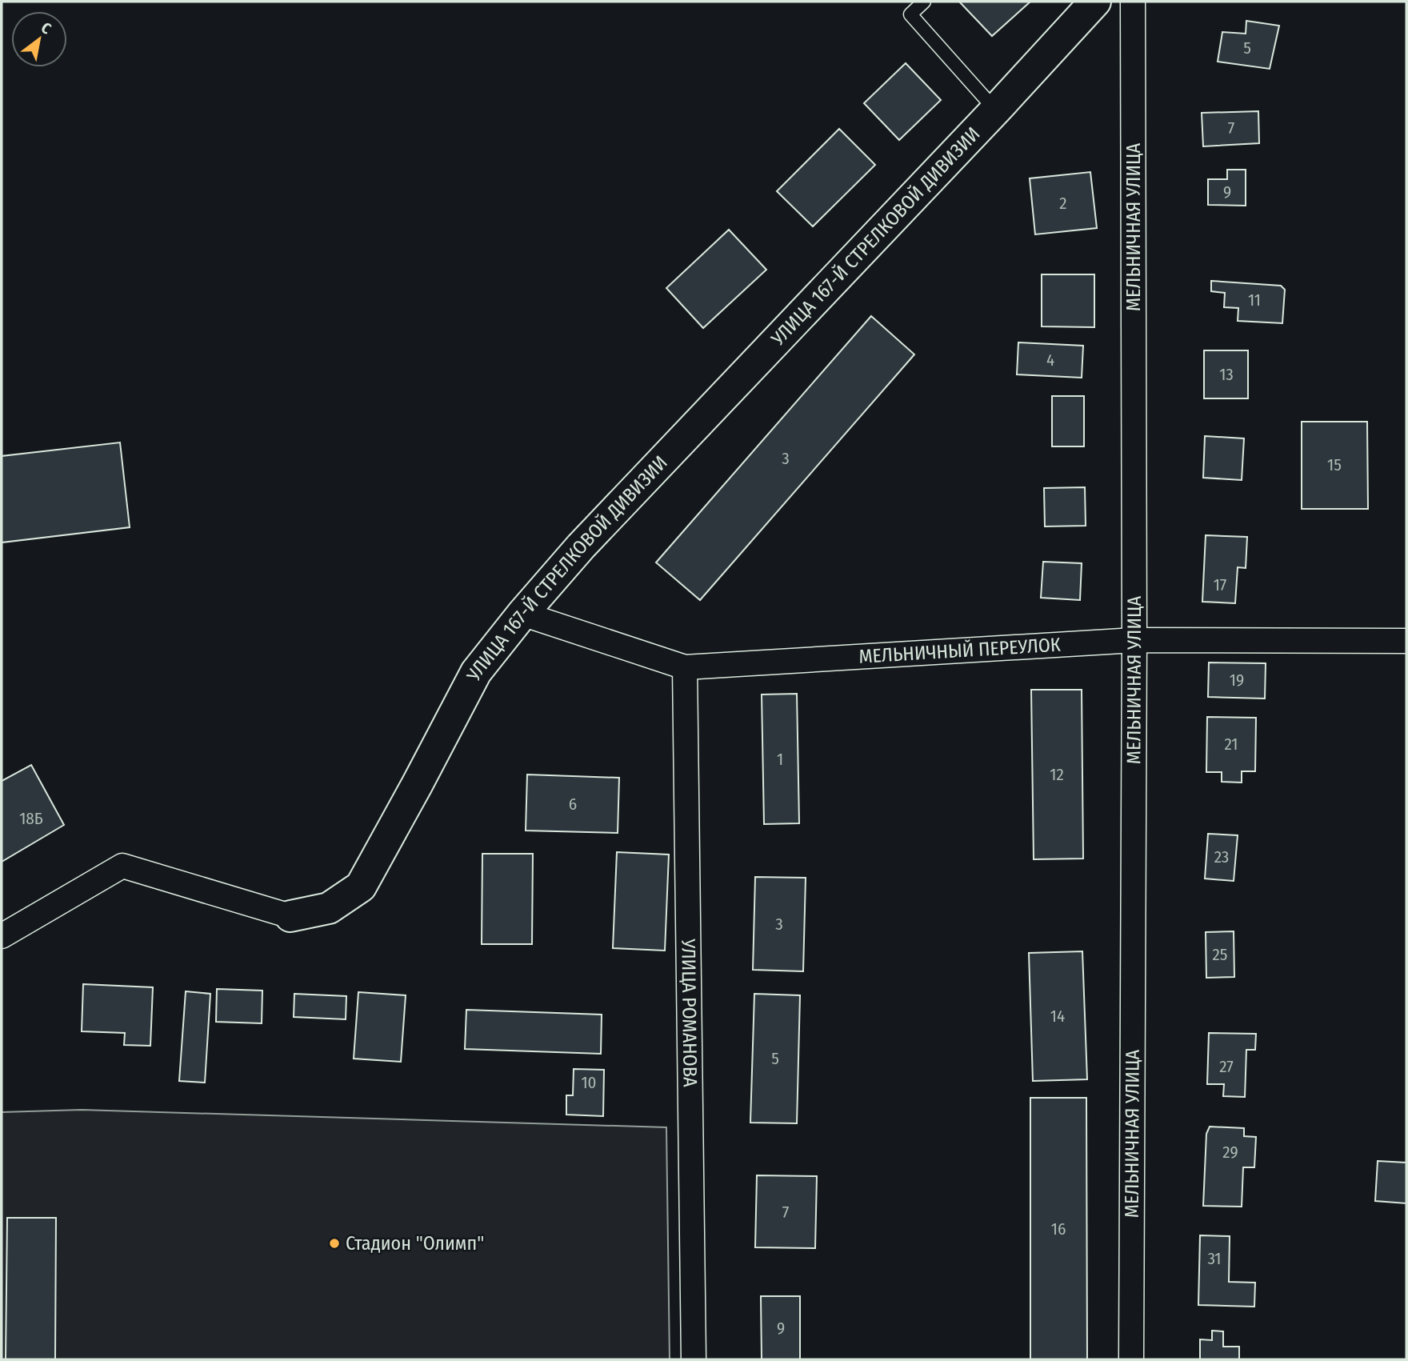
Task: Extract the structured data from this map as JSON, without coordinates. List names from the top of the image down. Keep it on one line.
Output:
{"streets":{"street":["МЕЛЬНИЧНАЯ УЛИЦА","УЛИЦА 167-Й СТРЕЛКОВОЙ ДИВИЗИИ","МЕЛЬНИЧНЫЙ ПЕРЕУЛОК","УЛИЦА РОМАНОВА"]},"crossings":[["МЕЛЬНИЧНАЯ УЛИЦА","МЕЛЬНИЧНЫЙ ПЕРЕУЛОК"],["УЛИЦА 167-Й СТРЕЛКОВОЙ ДИВИЗИИ","МЕЛЬНИЧНЫЙ ПЕРЕУЛОК"],["МЕЛЬНИЧНЫЙ ПЕРЕУЛОК","УЛИЦА РОМАНОВА"]],"places":["Стадион \"Олимп\""],"house_numbers":["5","7","9","2","11","4","13","3","15","17","19","21","1","12","6","18Б","23","3","25","14","5","27","10","29","7","16","31","9"],"north":"top right"}
